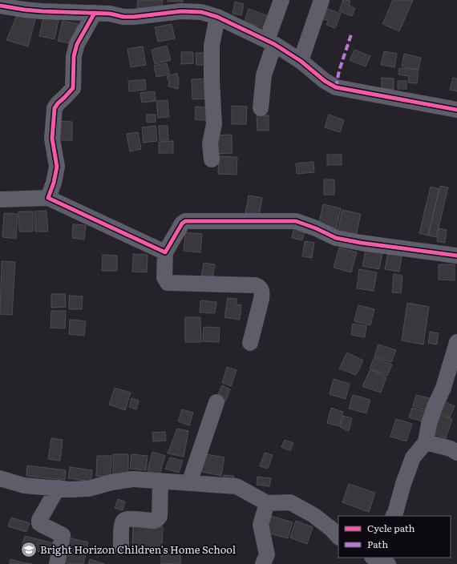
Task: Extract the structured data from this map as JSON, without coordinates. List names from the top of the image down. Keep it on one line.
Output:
{"places":{"school or university":["Bright Horizon Children's Home School"]},"legend":["Cycle path","Path"]}
